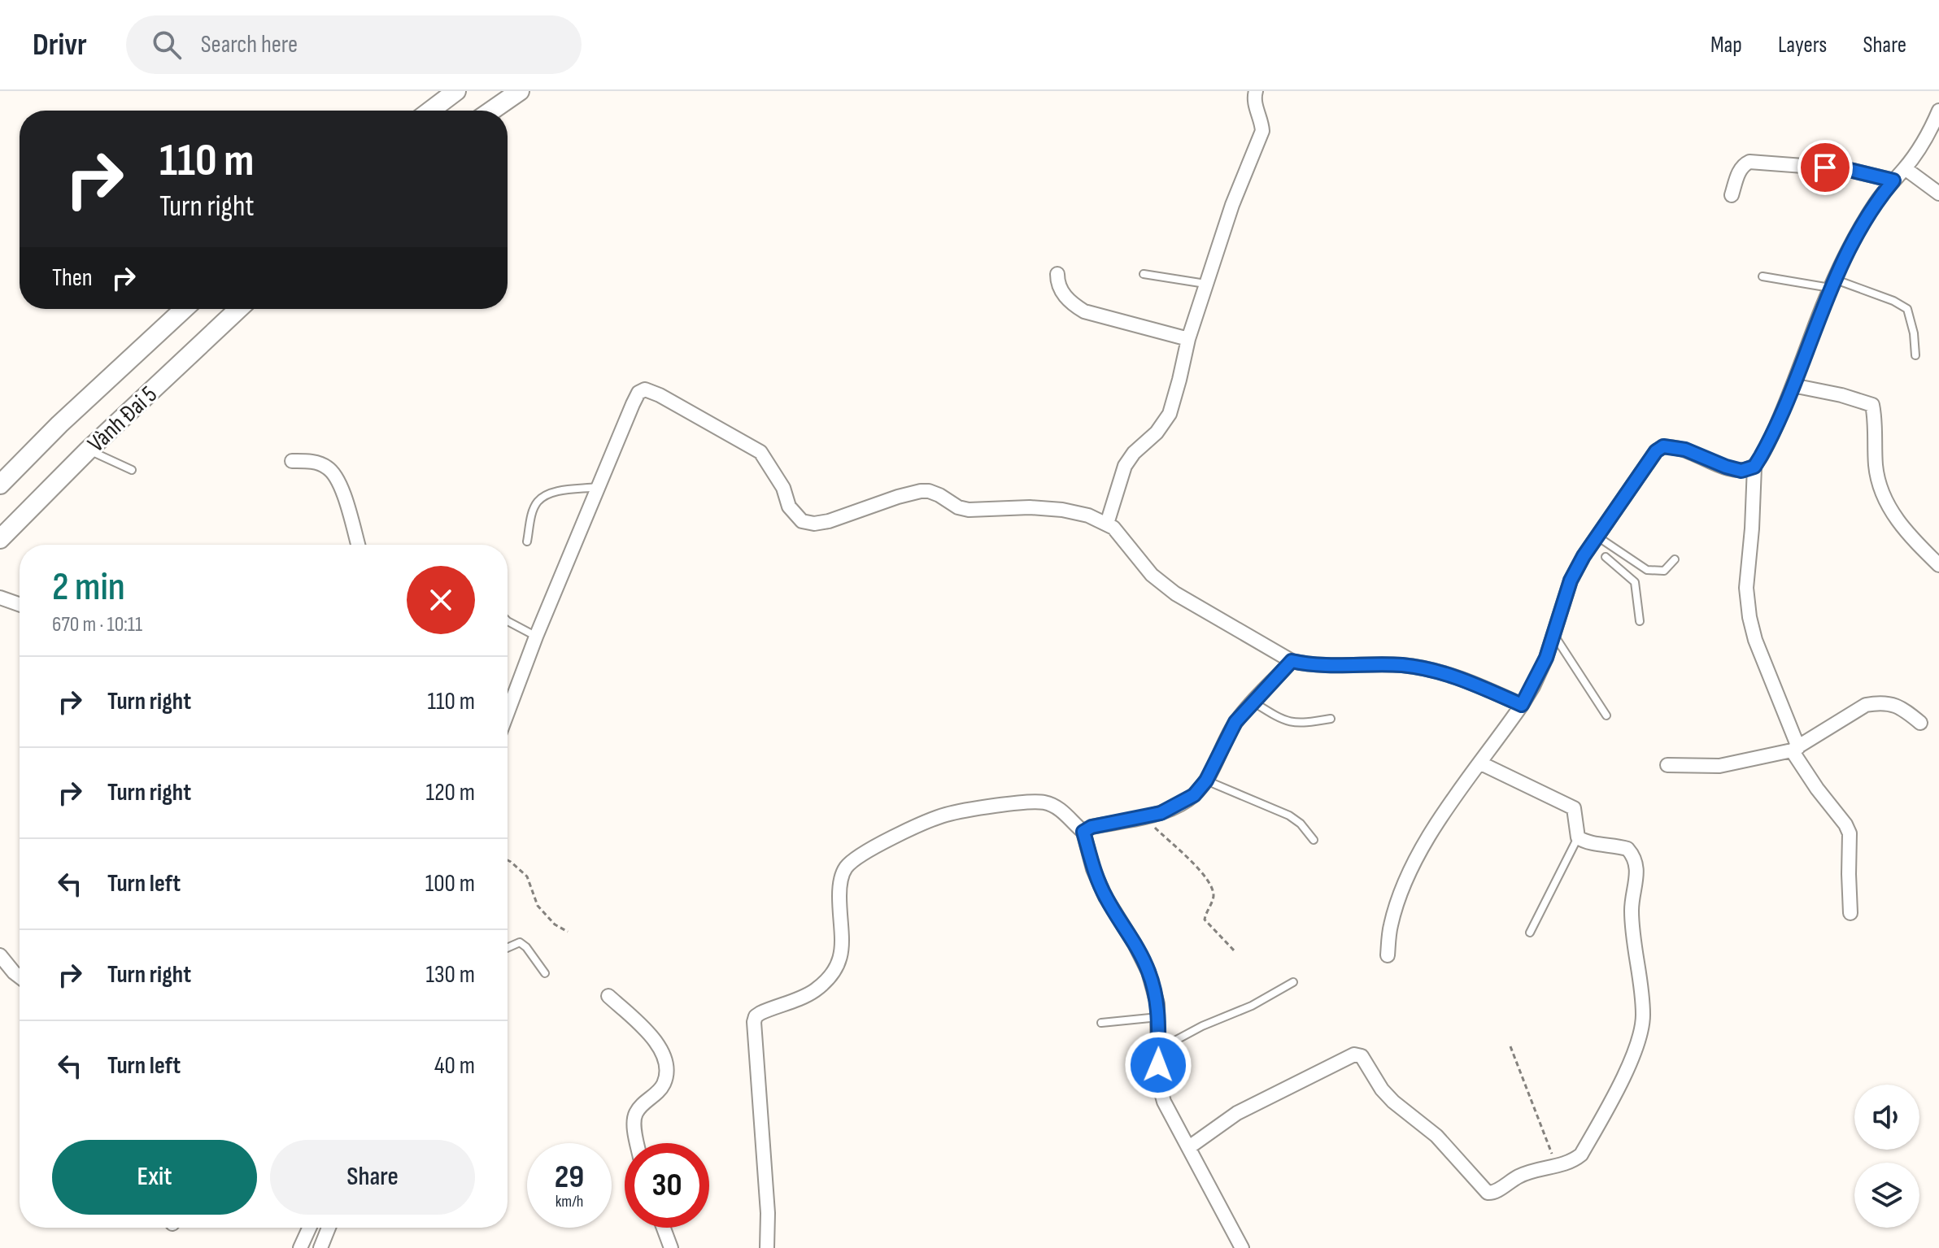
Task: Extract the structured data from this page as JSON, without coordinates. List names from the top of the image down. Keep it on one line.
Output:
{"streets":{"main road":["Vành Đai 5"]},"page":{"header":"Drivr","search":"Search here","nav":["Map","Layers","Share"],"turn":["110 m","Turn right"],"then":"Then","heading":["2 min","670 m · 10:11"],"list":[{"name":"Turn right","value":"110 m"},{"name":"Turn right","value":"120 m"},{"name":"Turn left","value":"100 m"},{"name":"Turn right","value":"130 m"},{"name":"Turn left","value":"40 m"}],"buttons":["Exit","Share"],"speed":"29 km/h","limit":"30"}}
